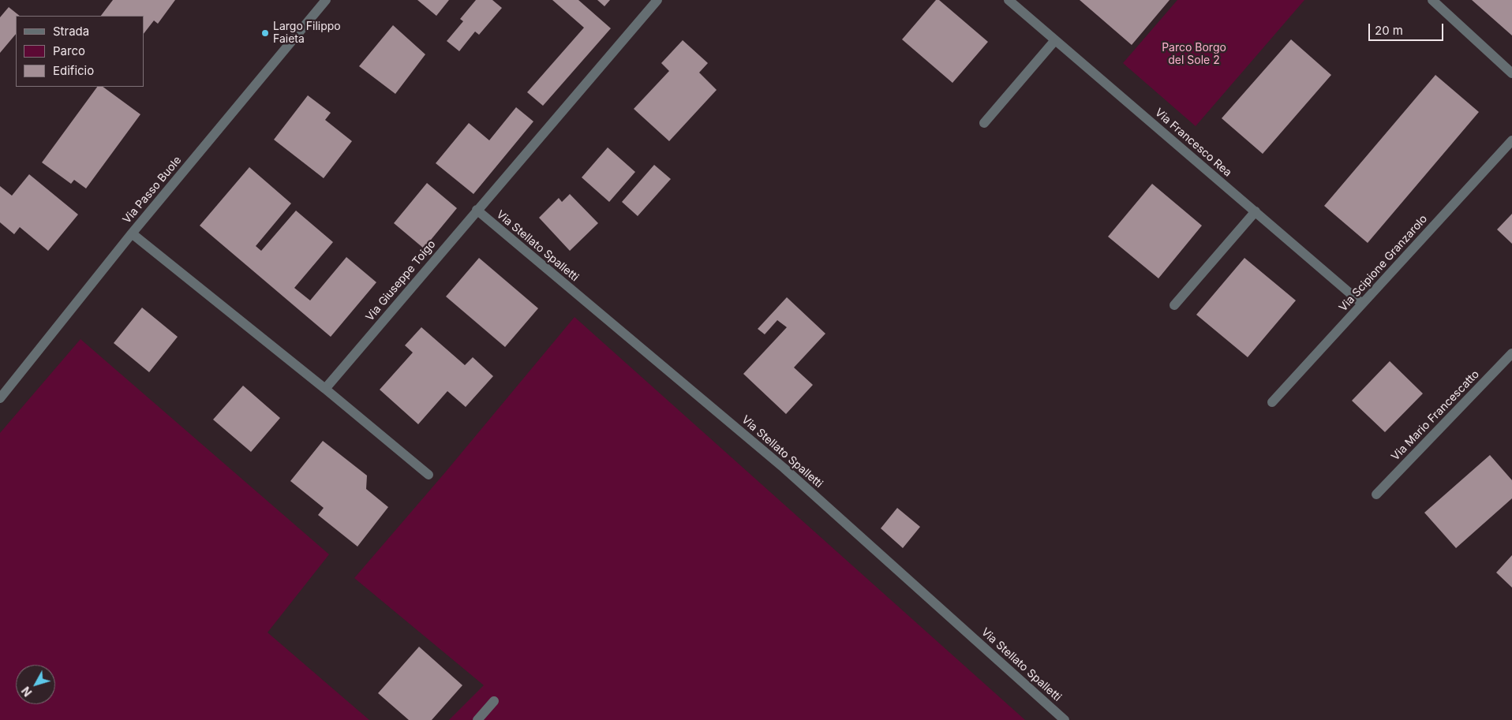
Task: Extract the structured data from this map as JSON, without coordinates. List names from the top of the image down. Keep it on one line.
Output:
{"streets":{"street":["Via Francesco Rea","Via Passo Buole","Via Stellato Spalletti","Via Scipione Granzarolo","Via Giuseppe Toigo","Via Mario Francescatto"]},"crossings":[["Via Francesco Rea","Via Scipione Granzarolo"],["Via Stellato Spalletti","Via Giuseppe Toigo"]],"parks":["Parco Borgo del Sole 2"],"places":["Largo Filippo Faieta"],"legend":["Strada","Parco","Edificio"],"scale_bar":"20 m","north":"bottom left"}
